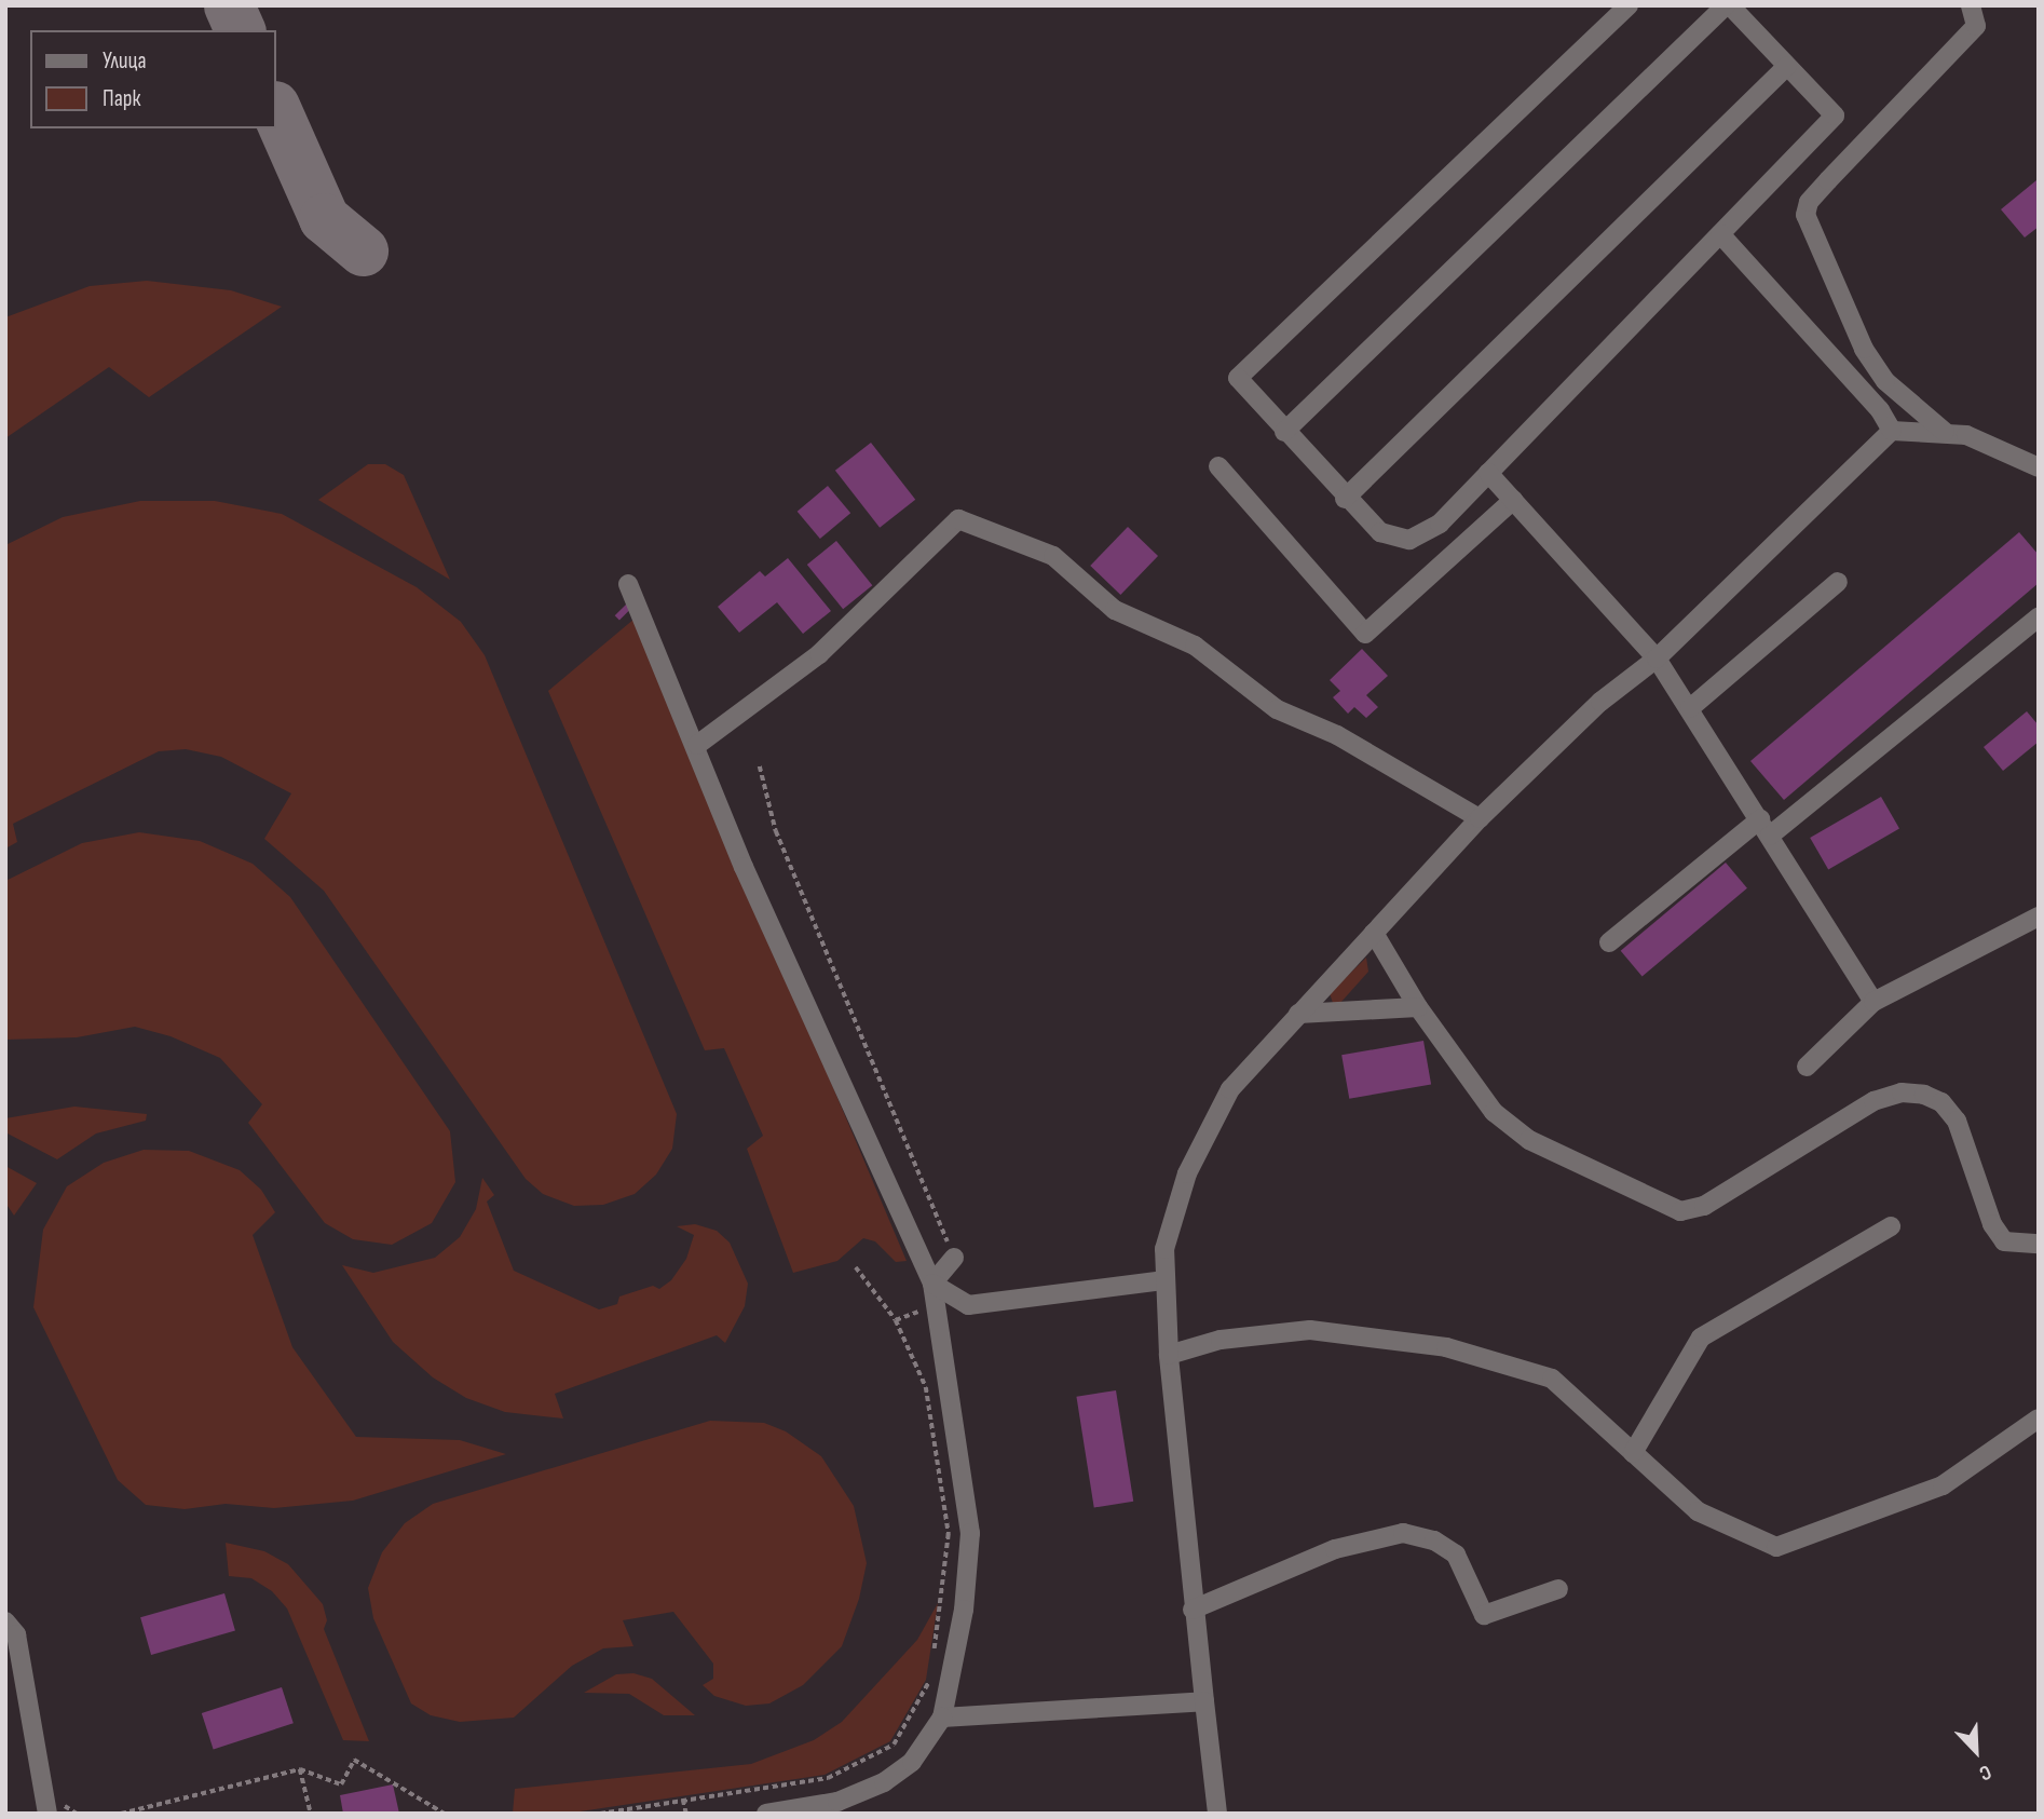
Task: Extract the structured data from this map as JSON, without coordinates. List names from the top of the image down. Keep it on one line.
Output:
{"legend":["Улица","Парк"],"north":"bottom right"}
